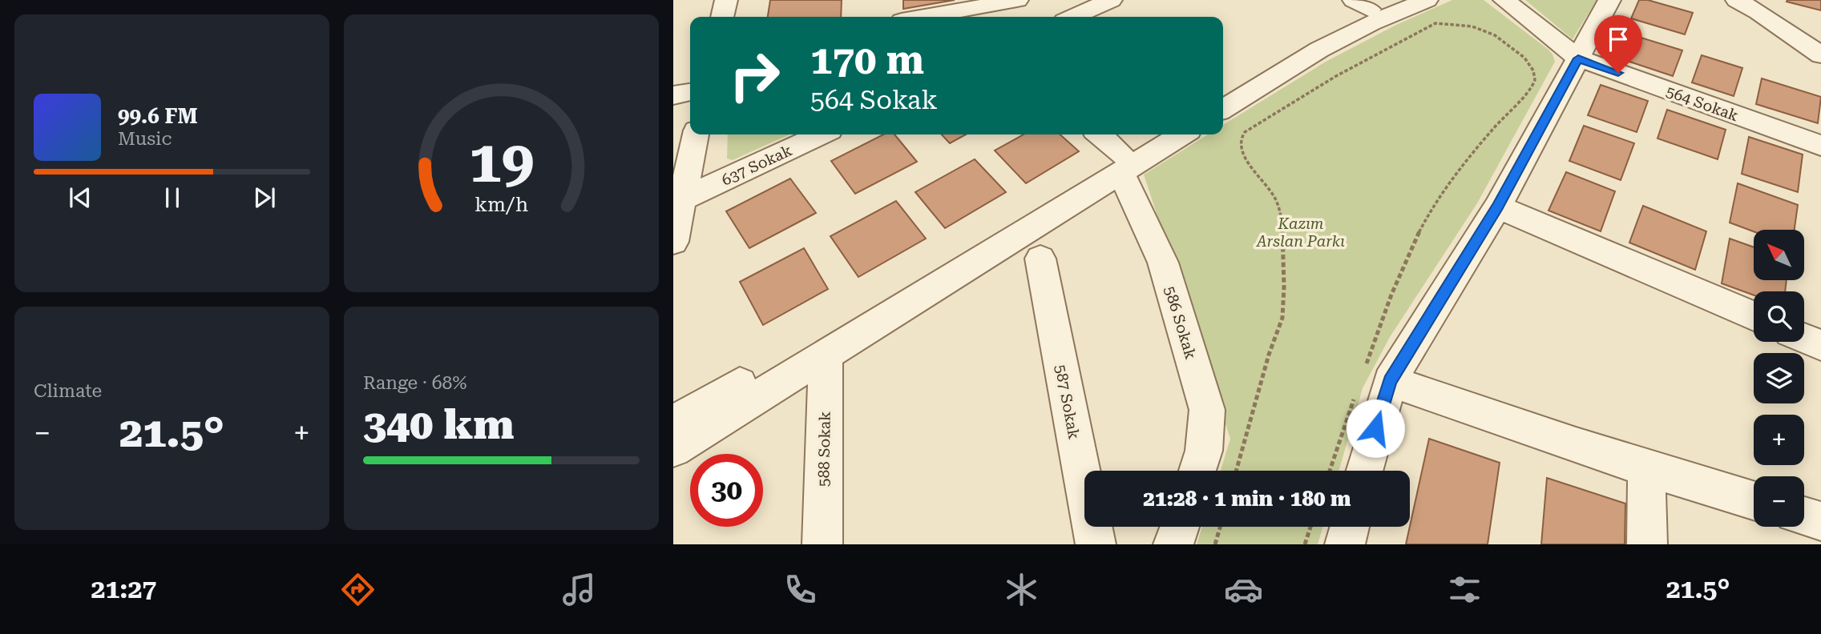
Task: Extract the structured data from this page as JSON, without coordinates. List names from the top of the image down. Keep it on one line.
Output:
{"streets":{"street":["564 Sokak","637 Sokak","586 Sokak","587 Sokak","588 Sokak"]},"parks":["Kazım Arslan Parkı"],"north":"top left","page":{"turn":["170 m","564 Sokak"],"song":["99.6 FM","Music"],"map_buttons":["+","−"],"tile":["Climate",["Range · 68%","340 km"]],"heat":["−","21.5°","+"],"limit":"30","trip":"21:28 · 1 min · 180 m","tabs":["21:27","21.5°"],"gauge":["19","km/h"]}}
